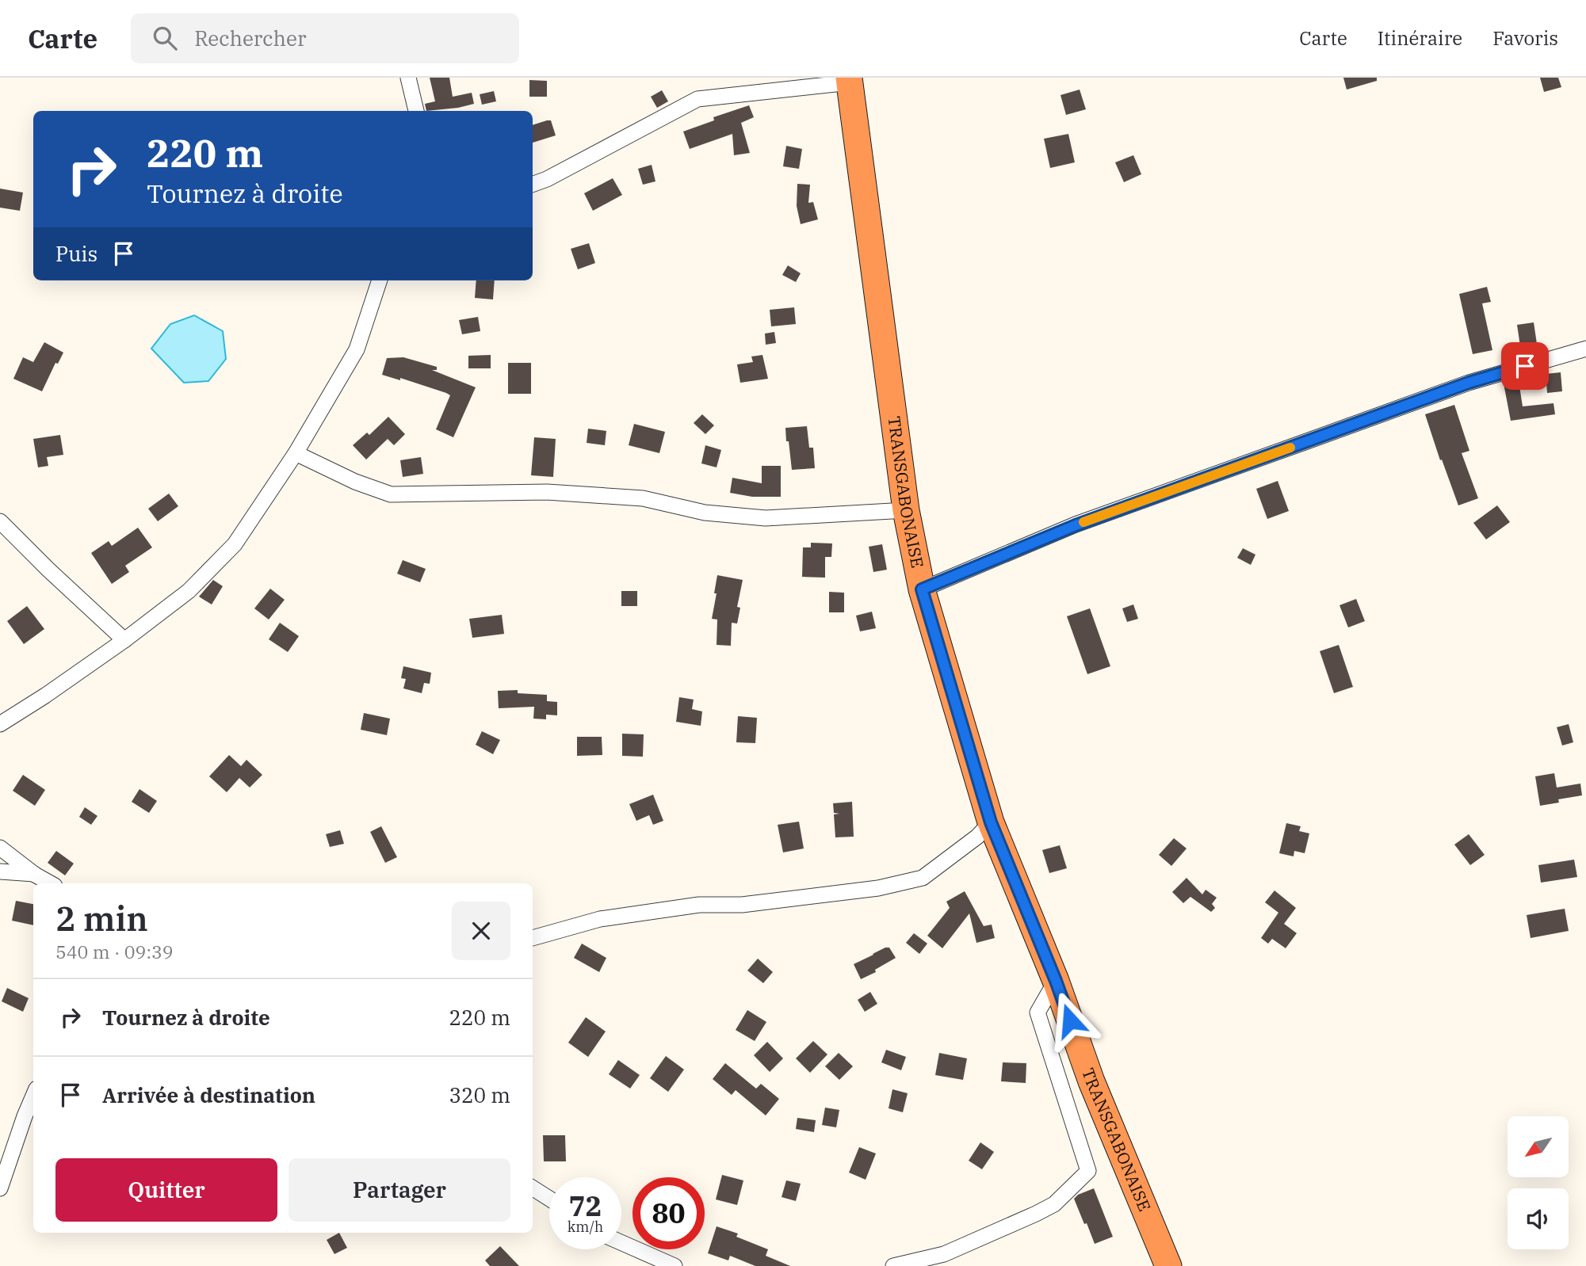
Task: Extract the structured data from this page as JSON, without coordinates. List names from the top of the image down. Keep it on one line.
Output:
{"streets":{"highway":["TRANSGABONAISE"]},"north":"bottom left","page":{"header":"Carte","search":"Rechercher","nav":["Carte","Itinéraire","Favoris"],"turn":["220 m","Tournez à droite"],"then":"Puis","heading":["2 min","540 m · 09:39"],"list":[{"name":"Tournez à droite","value":"220 m"},{"name":"Arrivée à destination","value":"320 m"}],"buttons":["Quitter","Partager"],"speed":"72 km/h","limit":"80"}}
